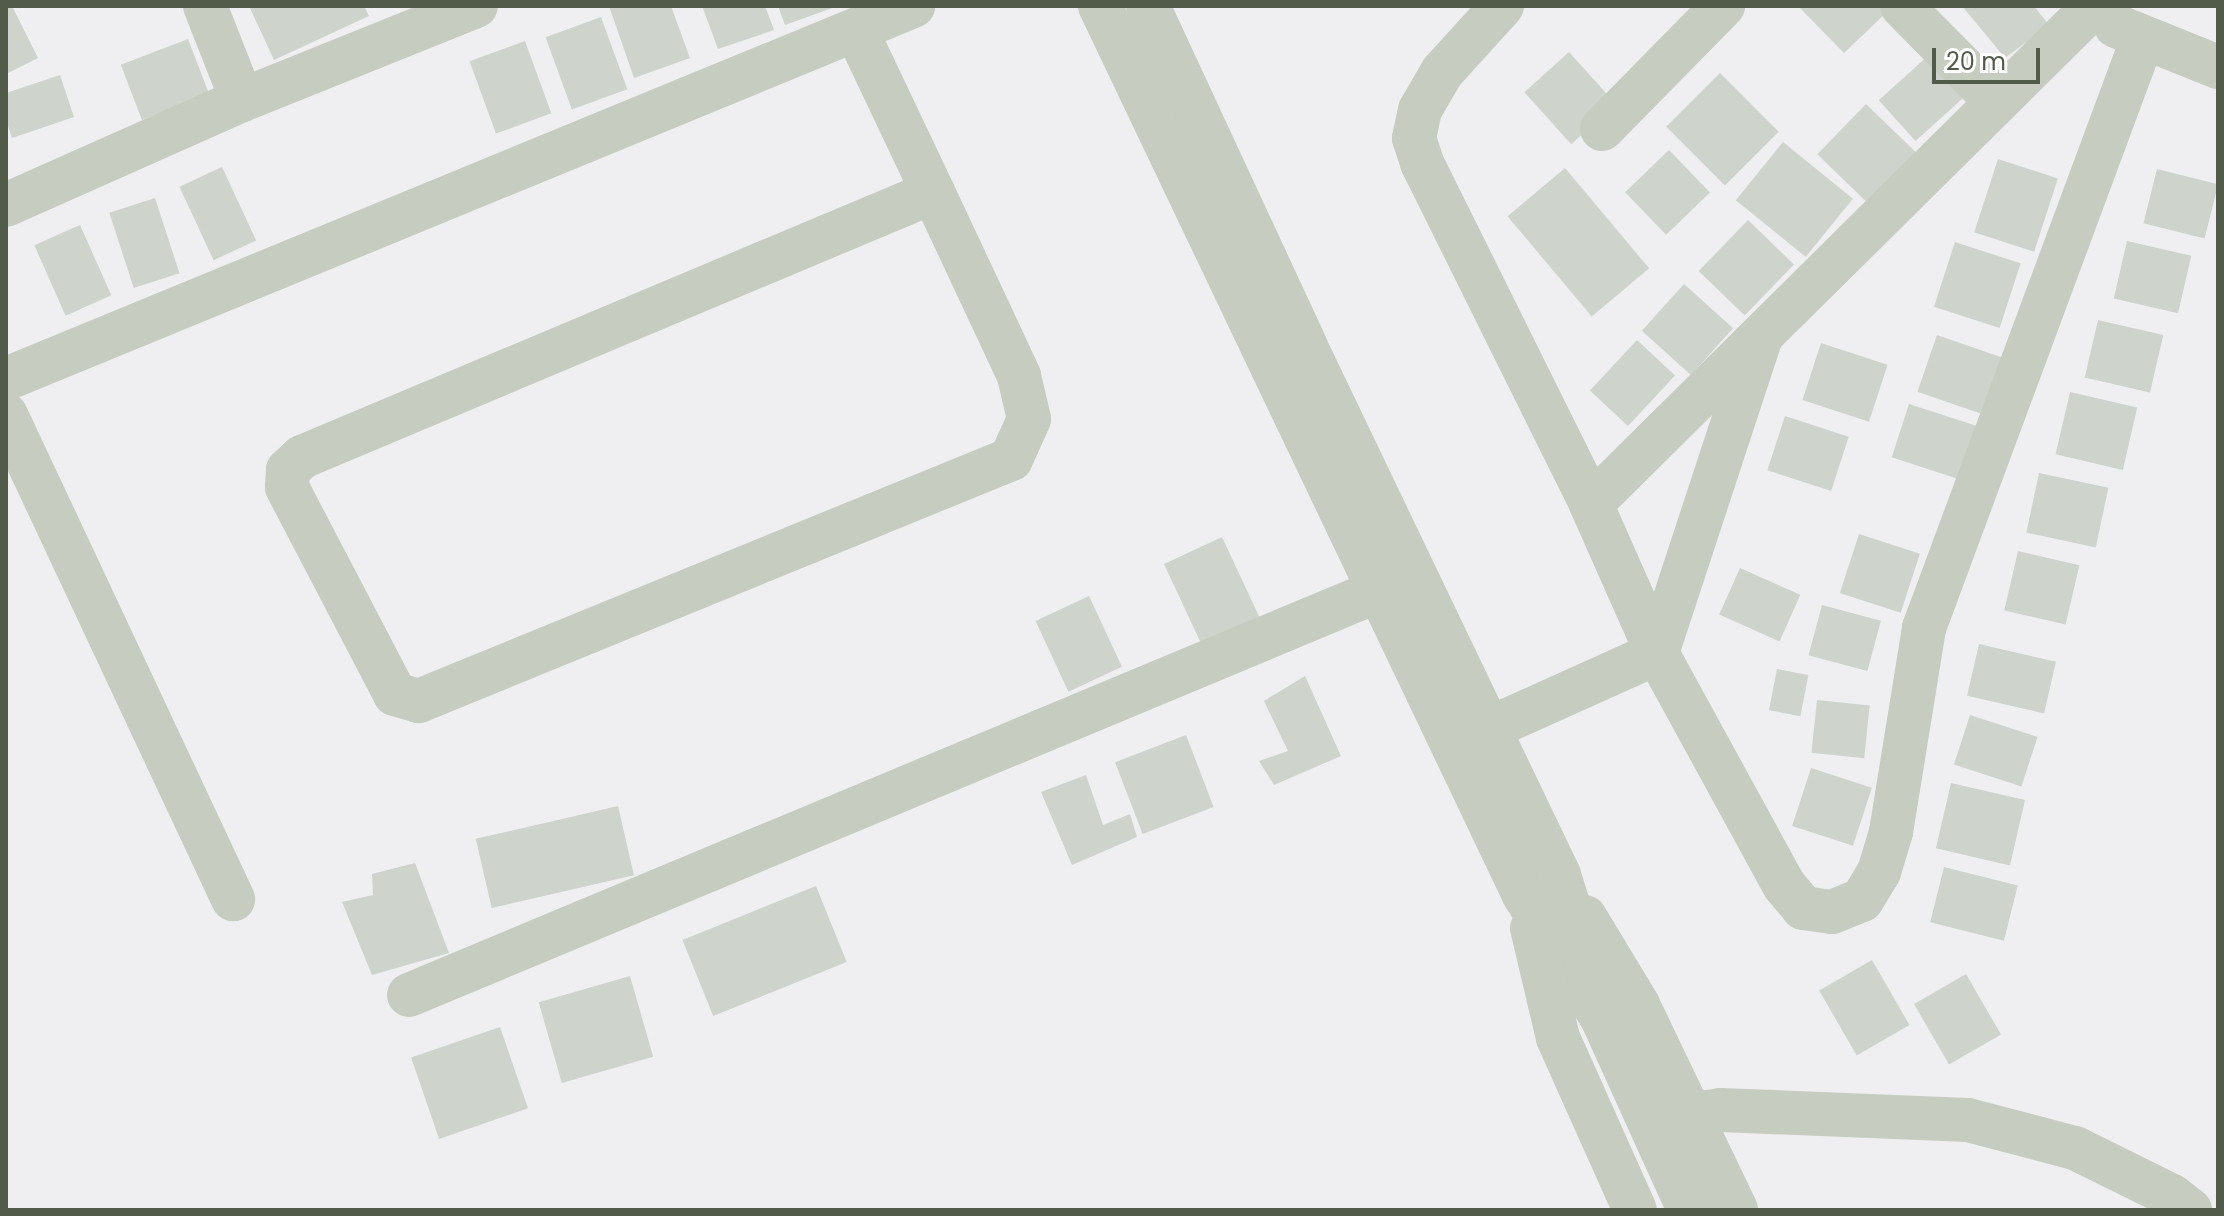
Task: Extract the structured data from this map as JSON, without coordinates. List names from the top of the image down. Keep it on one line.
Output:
{"scale_bar":"20 m"}
